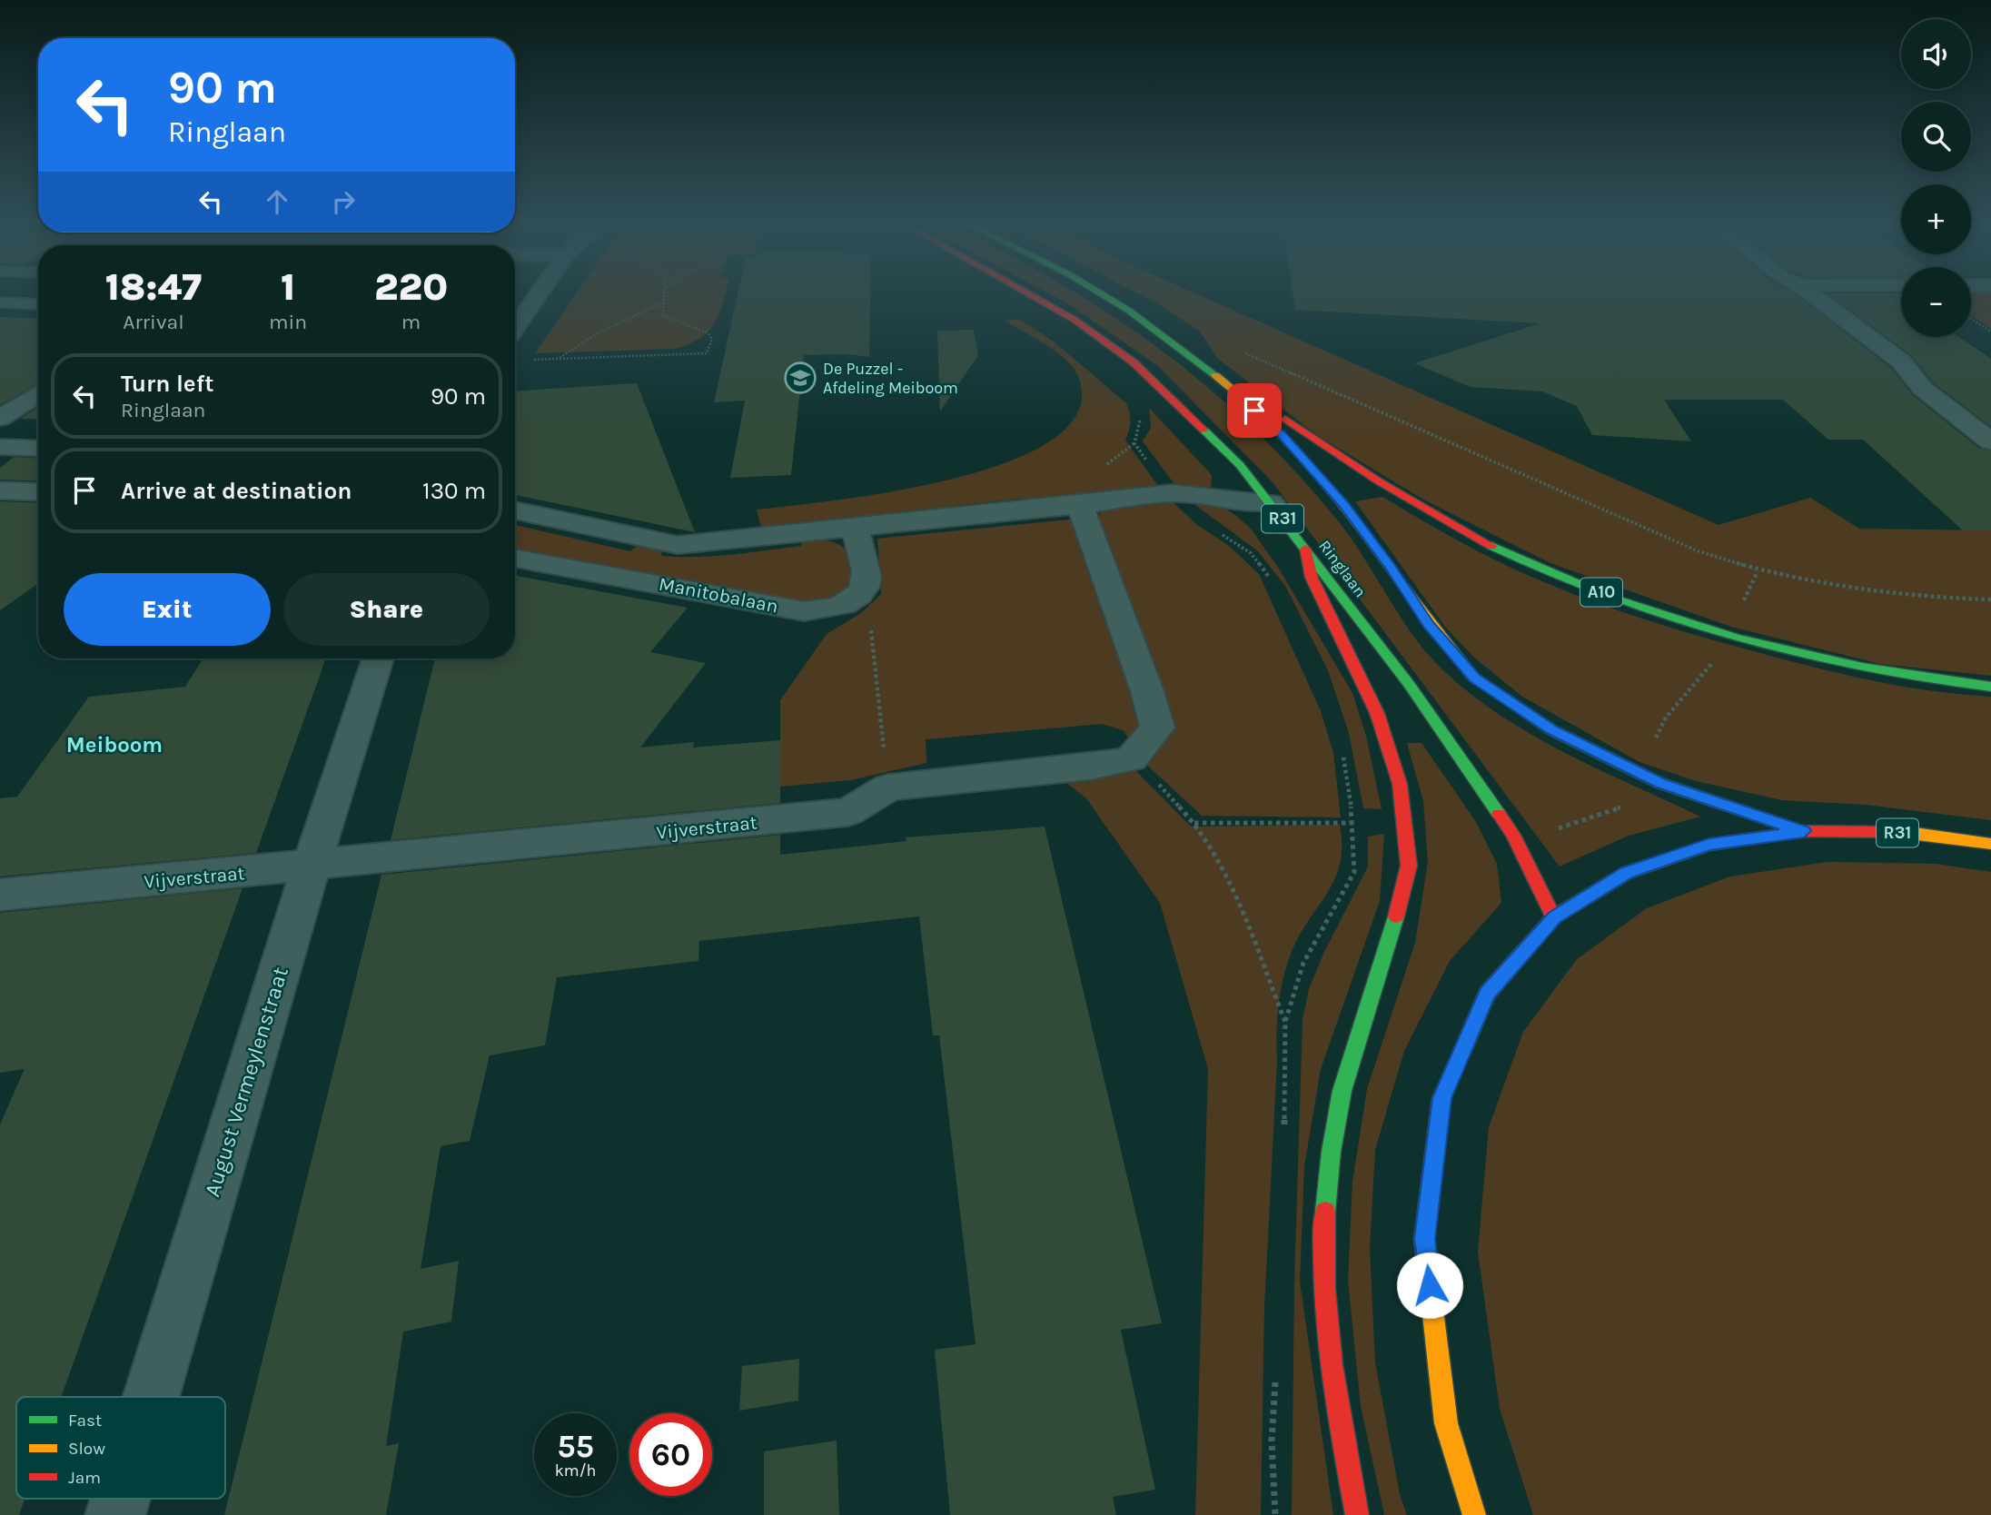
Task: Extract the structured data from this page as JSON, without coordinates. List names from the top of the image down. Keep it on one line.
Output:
{"streets":{"main road":["R31","Ringlaan","A10"],"street":["Manitobalaan","Vijverstraat","August Vermeylenstraat"]},"crossings":[["R31","Ringlaan"],["R31","A10"],["Vijverstraat","August Vermeylenstraat"]],"districts":["Meiboom"],"places":{"school or university":["De Puzzel - Afdeling Meiboom"]},"legend":["Fast","Slow","Jam"],"page":{"map_buttons":["+","−"],"turn":["90 m","Ringlaan"],"eta":["18:47","Arrival","1","min","220","m"],"list":[{"name":"Turn left","note":"Ringlaan","value":"90 m"},{"name":"Arrive at destination","value":"130 m"}],"buttons":["Exit","Share"],"speed":"55 km/h","limit":"60"}}
